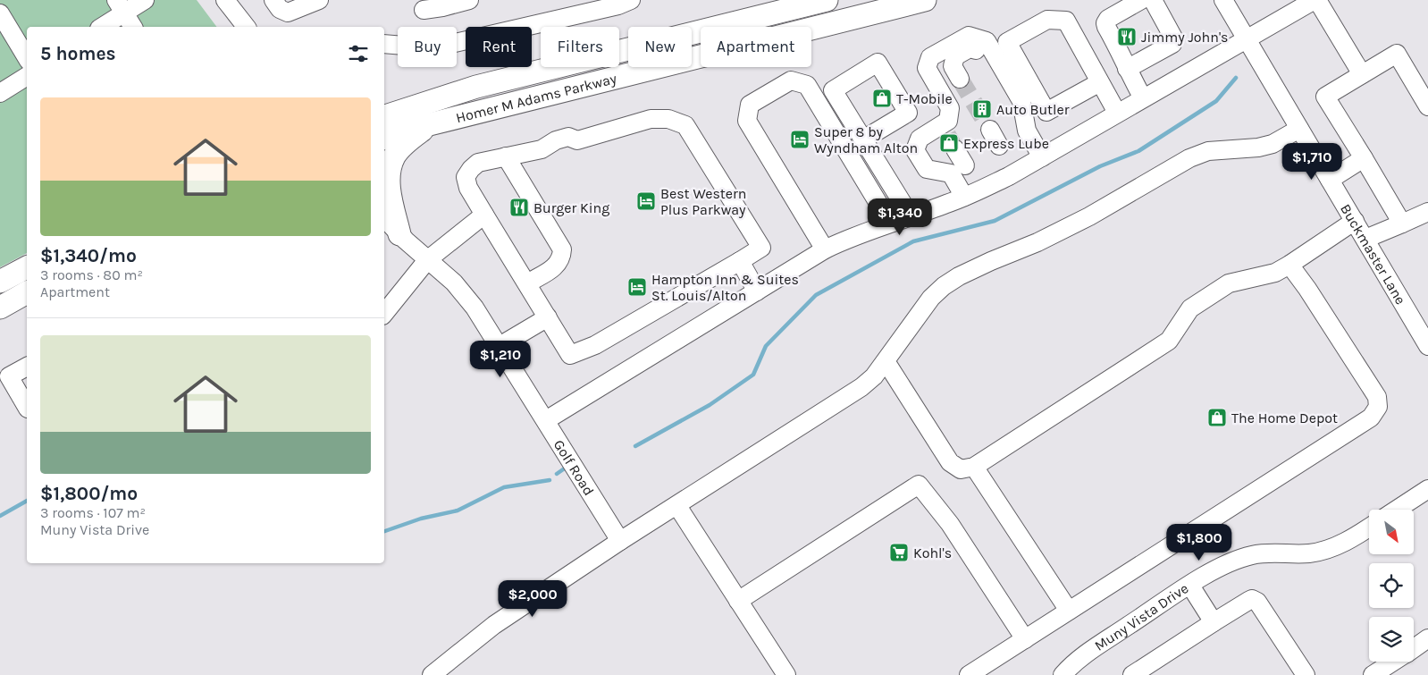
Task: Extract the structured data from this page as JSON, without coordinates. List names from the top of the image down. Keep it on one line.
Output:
{"streets":{"main road":["Homer M Adams Parkway"],"street":["Buckmaster Lane","Golf Road","Muny Vista Drive"]},"places":{"restaurant":["Jimmy John's","Burger King"],"shop":["T-Mobile","Express Lube","The Home Depot"],"building":["Auto Butler"],"hotel":["Super 8 by Wyndham Alton","Best Western Plus Parkway","Hampton Inn & Suites St. Louis/Alton"],"supermarket":["Kohl's"]},"north":"bottom right","page":{"chip":["Buy","Rent","Filters","New","Apartment"],"heading":"5 homes","list":[{"name":"$1,340/mo","note":"3 rooms · 80 m² · Apartment"},{"name":"$1,800/mo","note":"3 rooms · 107 m² · Muny Vista Drive"}],"price":["$1,710","$1,340","$1,210","$1,800","$2,000"]}}
